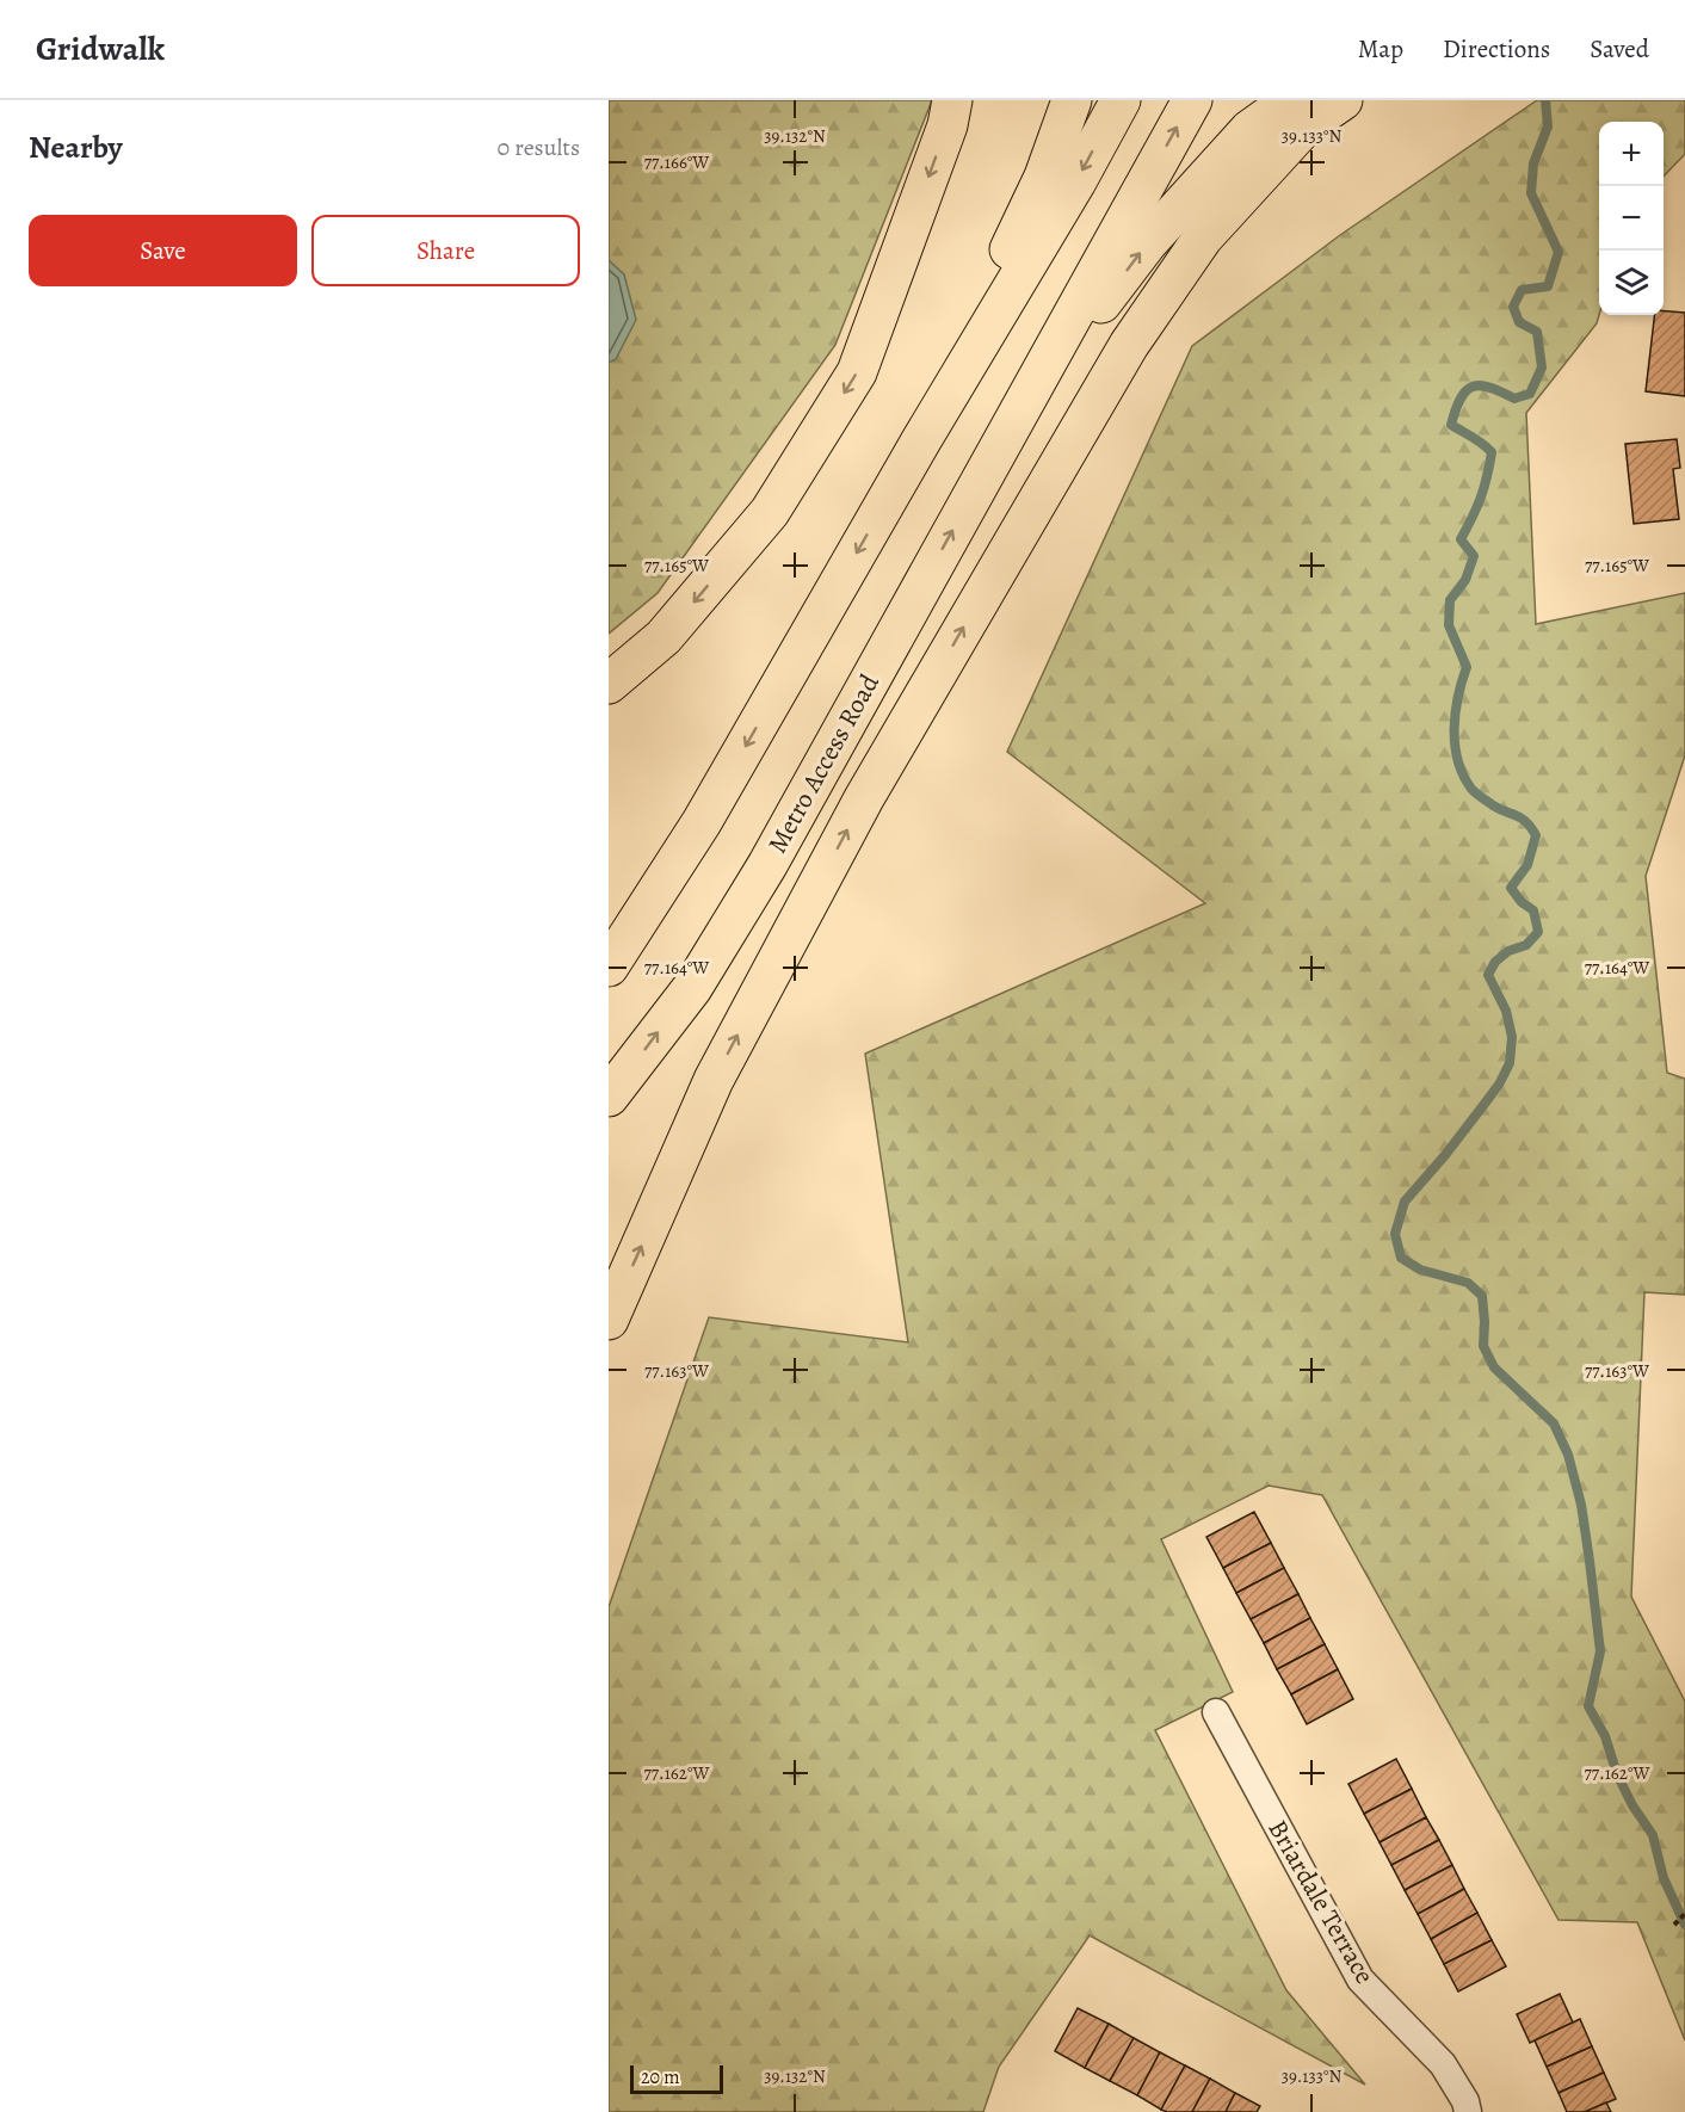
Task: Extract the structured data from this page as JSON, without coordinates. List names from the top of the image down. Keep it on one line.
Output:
{"streets":{"highway":["Metro Access Road"],"street":["Briardale Terrace"]},"scale_bar":"20 m","page":{"header":"Gridwalk","nav":["Map","Directions","Saved"],"heading":["Nearby","0 results"],"map_buttons":["+","−"],"buttons":["Save","Share"],"scale":"20 m"},"coordinates":["39.132°N","39.133°N","77.166°W","77.165°W","77.164°W","77.163°W","77.162°W"]}
